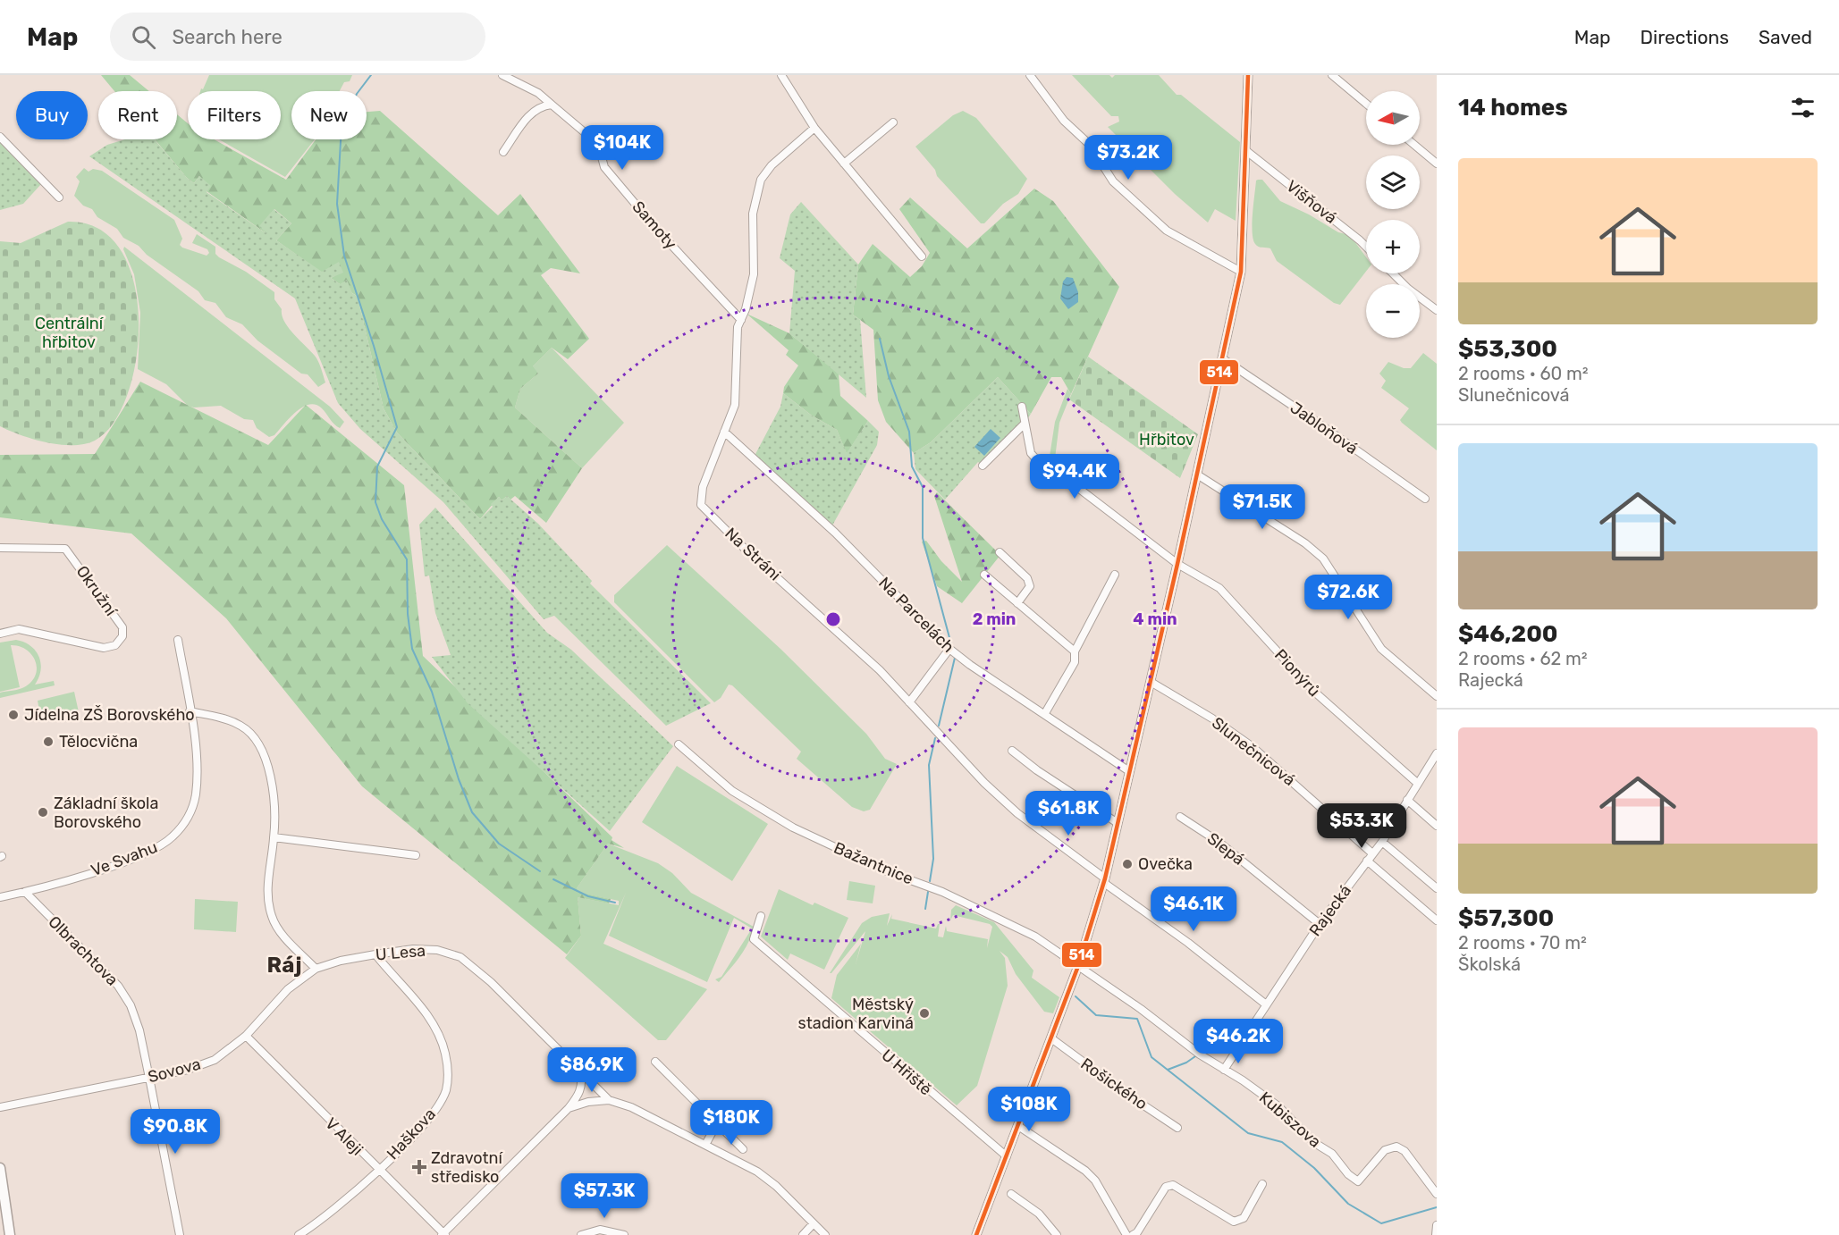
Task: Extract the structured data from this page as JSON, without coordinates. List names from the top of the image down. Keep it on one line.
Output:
{"streets":{"street":["Višňová","Samoty","Jabloňová","Na Stráni","Okružní","Na Parcelách","Pionýrů","Slunečnicová","Slepá","Ve Svahu","Bažantnice","Rajecká","Olbrachtova","U Lesa","Sovova","U Hřiště","Rošického","Kubiszova","Haškova","V Aleji"]},"crossings":[["Samoty","Na Stráni"],["Na Stráni","Na Parcelách"],["Na Stráni","Rajecká"],["Pionýrů","Rajecká"],["Slunečnicová","Rajecká"],["Slepá","Rajecká"],["Ve Svahu","Olbrachtova"],["Bažantnice","Kubiszova"],["Rajecká","Kubiszova"],["Olbrachtova","Sovova"],["U Lesa","Sovova"],["U Lesa","Haškova"],["Sovova","V Aleji"],["Haškova","V Aleji"]],"districts":["Ráj"],"parks":["Centrální hřbitov","Hřbitov"],"places":{"other":["Jídelna ZŠ Borovského","Tělocvična","Základní škola Borovského","Ovečka","Městský stadion Karviná"],"health":["Zdravotní středisko"]},"lines":["transit line 514"],"north":"left","page":{"header":"Map","search":"Search here","nav":["Map","Directions","Saved"],"heading":"14 homes","map_buttons":["+","−"],"chip":["Buy","Rent","Filters","New"],"price":["$104K","$73.2K","$94.4K","$71.5K","$72.6K","$61.8K","$53.3K","$46.1K","$46.2K","$86.9K","$108K","$180K","$90.8K","$57.3K"],"list":[{"name":"$53,300","note":"2 rooms · 60 m² · Slunečnicová"},{"name":"$46,200","note":"2 rooms · 62 m² · Rajecká"},{"name":"$57,300","note":"2 rooms · 70 m² · Školská"}]},"rings":["2 min","4 min"]}
